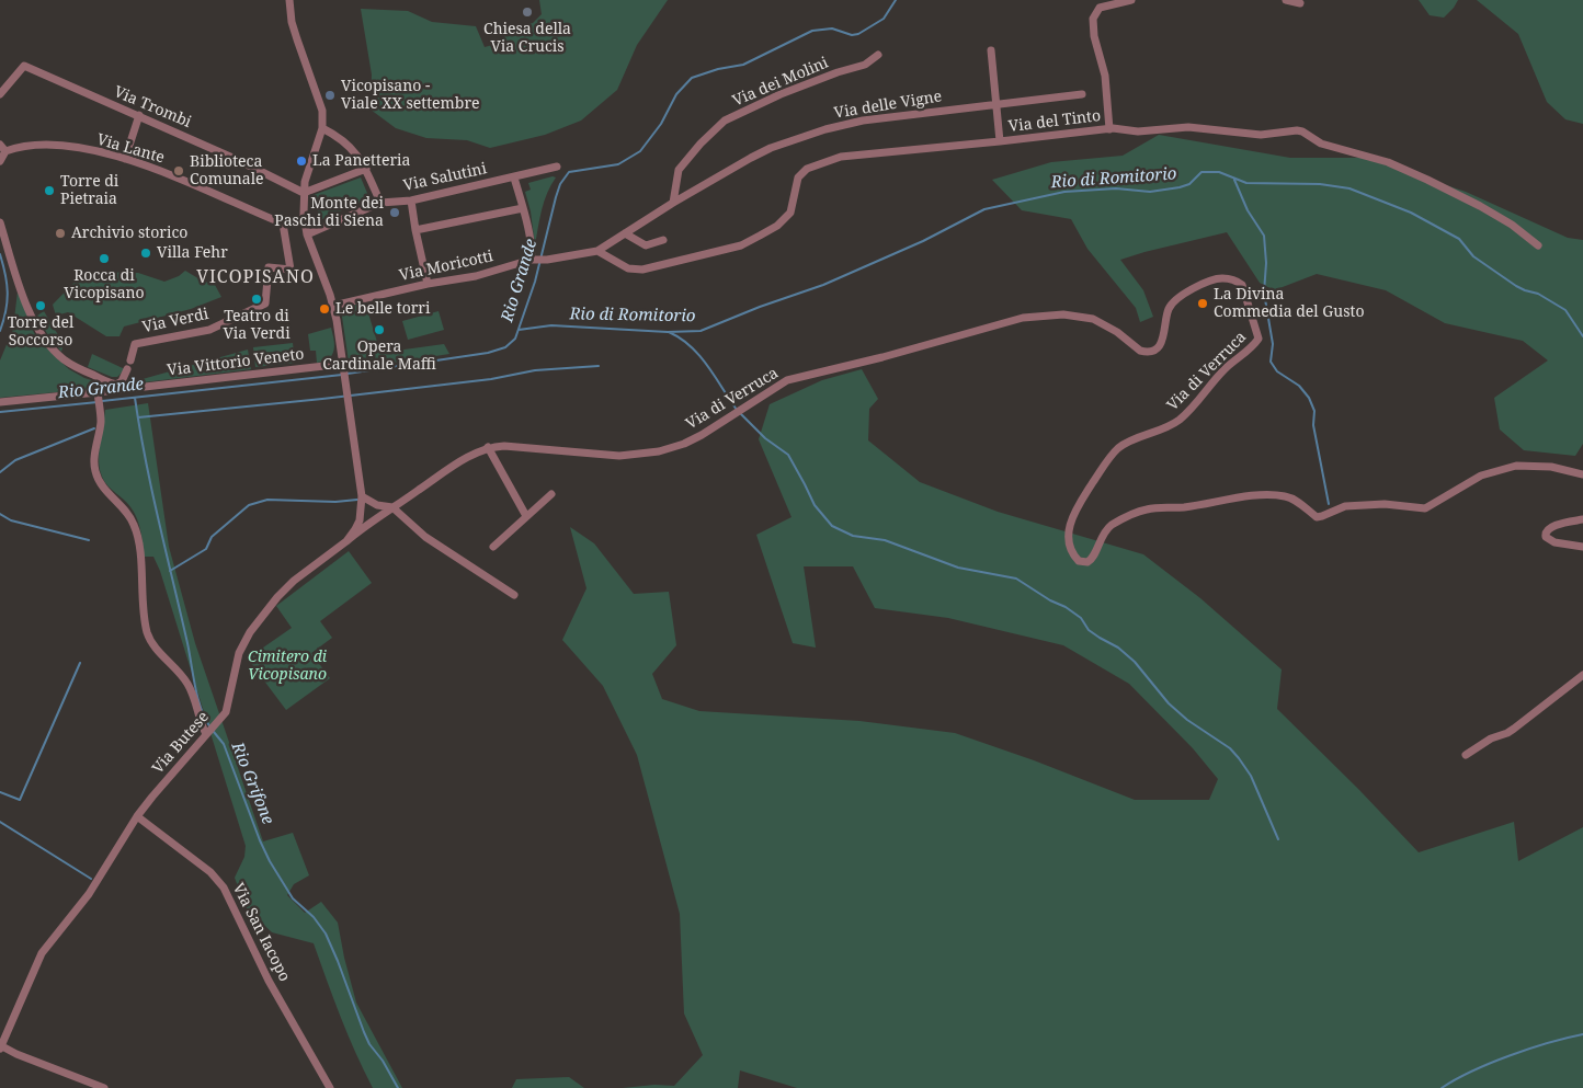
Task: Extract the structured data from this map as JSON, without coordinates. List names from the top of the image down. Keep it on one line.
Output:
{"streets":{"street":["Via dei Molini","Via delle Vigne","Via Trombi","Via del Tinto","Via Lante","Via Salutini","Via Moricotti","Via Verdi","Via Vittorio Veneto","Via di Verruca","Via Butese","Via San Iacopo"]},"crossings":[["Via dei Molini","Via delle Vigne"],["Via delle Vigne","Via del Tinto"],["Via delle Vigne","Via Moricotti"],["Via Trombi","Via Butese"],["Via del Tinto","Via Moricotti"],["Via Lante","Via Verdi"],["Via Salutini","Via Butese"],["Via Moricotti","Via Butese"],["Via Vittorio Veneto","Via Butese"],["Via di Verruca","Via Butese"],["Via Butese","Via San Iacopo"]],"districts":["VICOPISANO"],"water":["Rio di Romitorio","Rio Grande","Rio Grifone"],"parks":["Cimitero di Vicopisano"],"places":["Chiesa della Via Crucis","Vicopisano - Viale XX settembre","La Panetteria","Biblioteca Comunale","Torre di Pietraia","Monte dei Paschi di Siena","Archivio storico","Villa Fehr","Rocca di Vicopisano","Teatro di Via Verdi","La Divina Commedia del Gusto","Torre del Soccorso","Le belle torri","Opera Cardinale Maffi"]}
